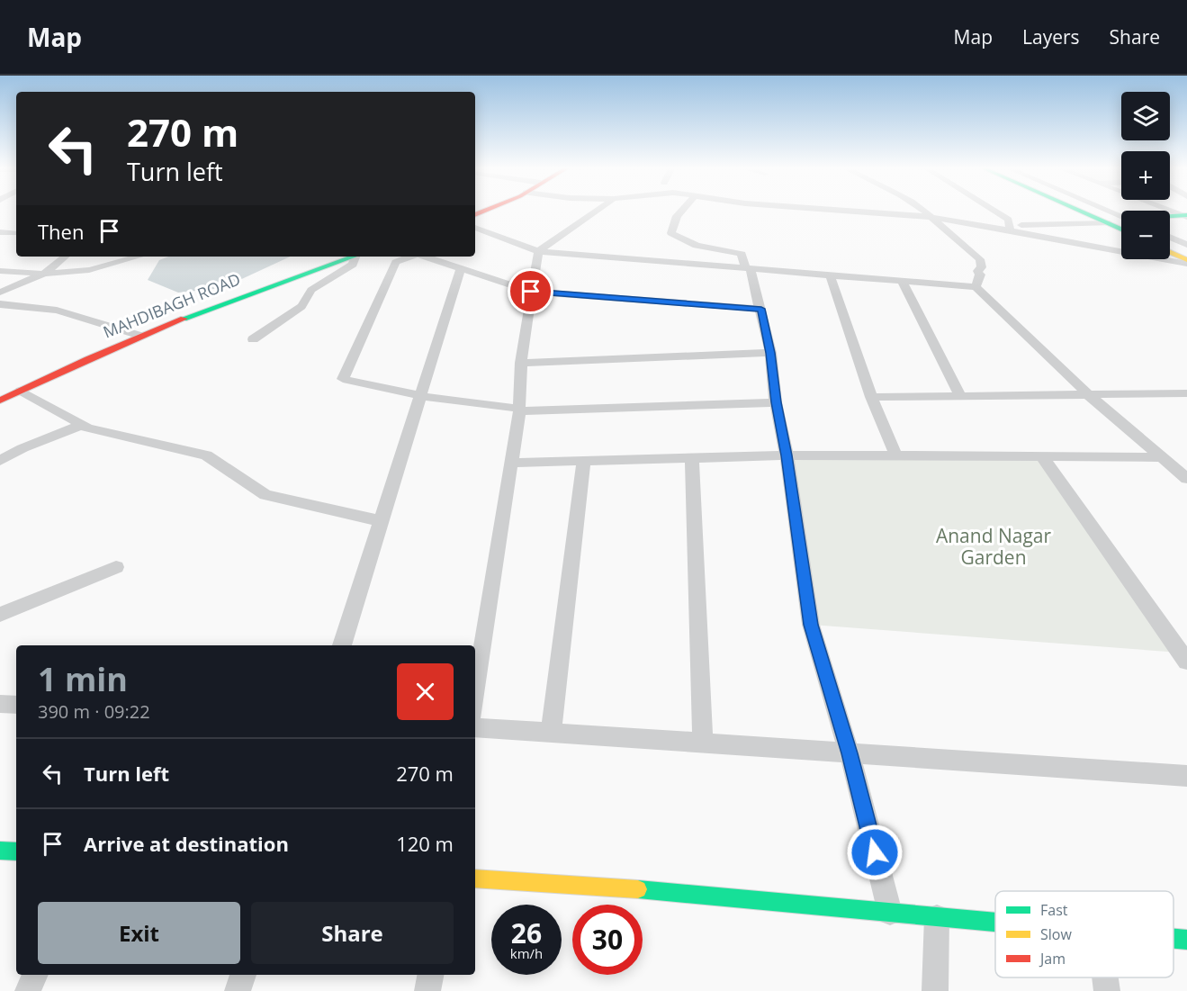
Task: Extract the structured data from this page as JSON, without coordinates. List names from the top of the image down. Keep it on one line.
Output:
{"streets":{"street":["MAHDIBAGH ROAD"]},"parks":["Anand Nagar Garden"],"legend":["Fast","Slow","Jam"],"page":{"header":"Map","nav":["Map","Layers","Share"],"map_buttons":["+","−"],"turn":["270 m","Turn left"],"then":"Then","heading":["1 min","390 m · 09:22"],"list":[{"name":"Turn left","value":"270 m"},{"name":"Arrive at destination","value":"120 m"}],"buttons":["Exit","Share"],"speed":"26 km/h","limit":"30"}}
